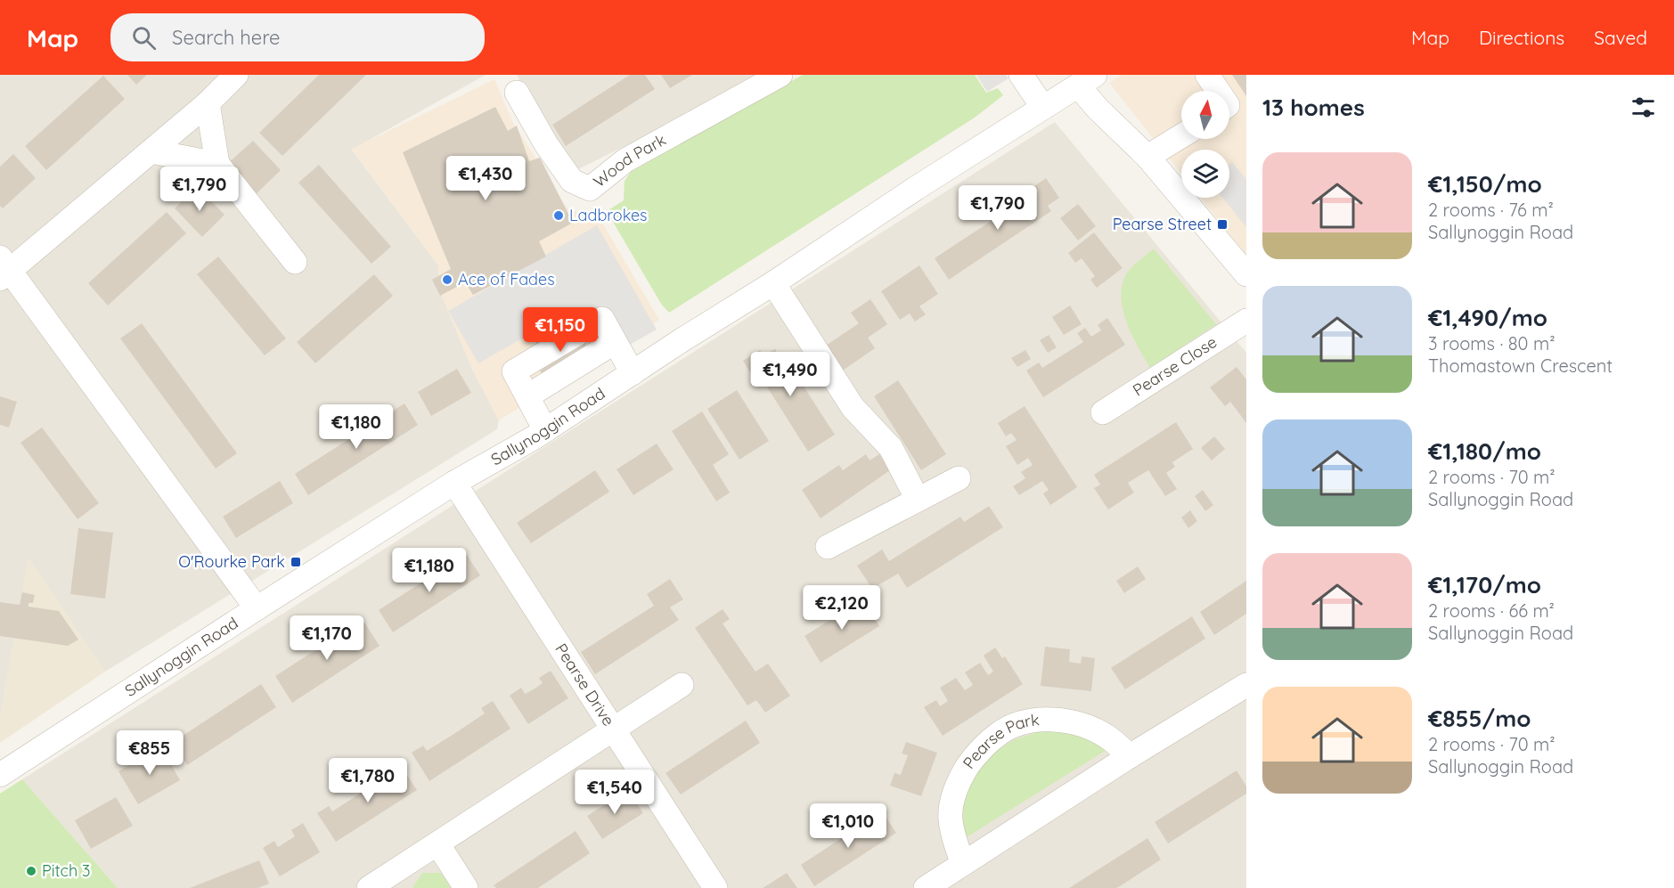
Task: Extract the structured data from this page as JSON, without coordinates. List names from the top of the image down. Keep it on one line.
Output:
{"streets":{"street":["Wood Park","Pearse Close","Sallynoggin Road","Pearse Drive","Pearse Park"]},"crossings":[["Sallynoggin Road","Pearse Drive"]],"places":{"other":["Ladbrokes","Ace of Fades","Pitch 3"],"transit":["Pearse Street","O'Rourke Park"]},"north":"top","page":{"header":"Map","search":"Search here","nav":["Map","Directions","Saved"],"heading":"13 homes","list":[{"name":"€1,150/mo","note":"2 rooms · 76 m² · Sallynoggin Road"},{"name":"€1,490/mo","note":"3 rooms · 80 m² · Thomastown Crescent"},{"name":"€1,180/mo","note":"2 rooms · 70 m² · Sallynoggin Road"},{"name":"€1,170/mo","note":"2 rooms · 66 m² · Sallynoggin Road"},{"name":"€855/mo","note":"2 rooms · 70 m² · Sallynoggin Road"}],"price":["€1,430","€1,790","€1,790","€1,150","€1,490","€1,180","€1,180","€2,120","€1,170","€855","€1,780","€1,540","€1,010"]}}
